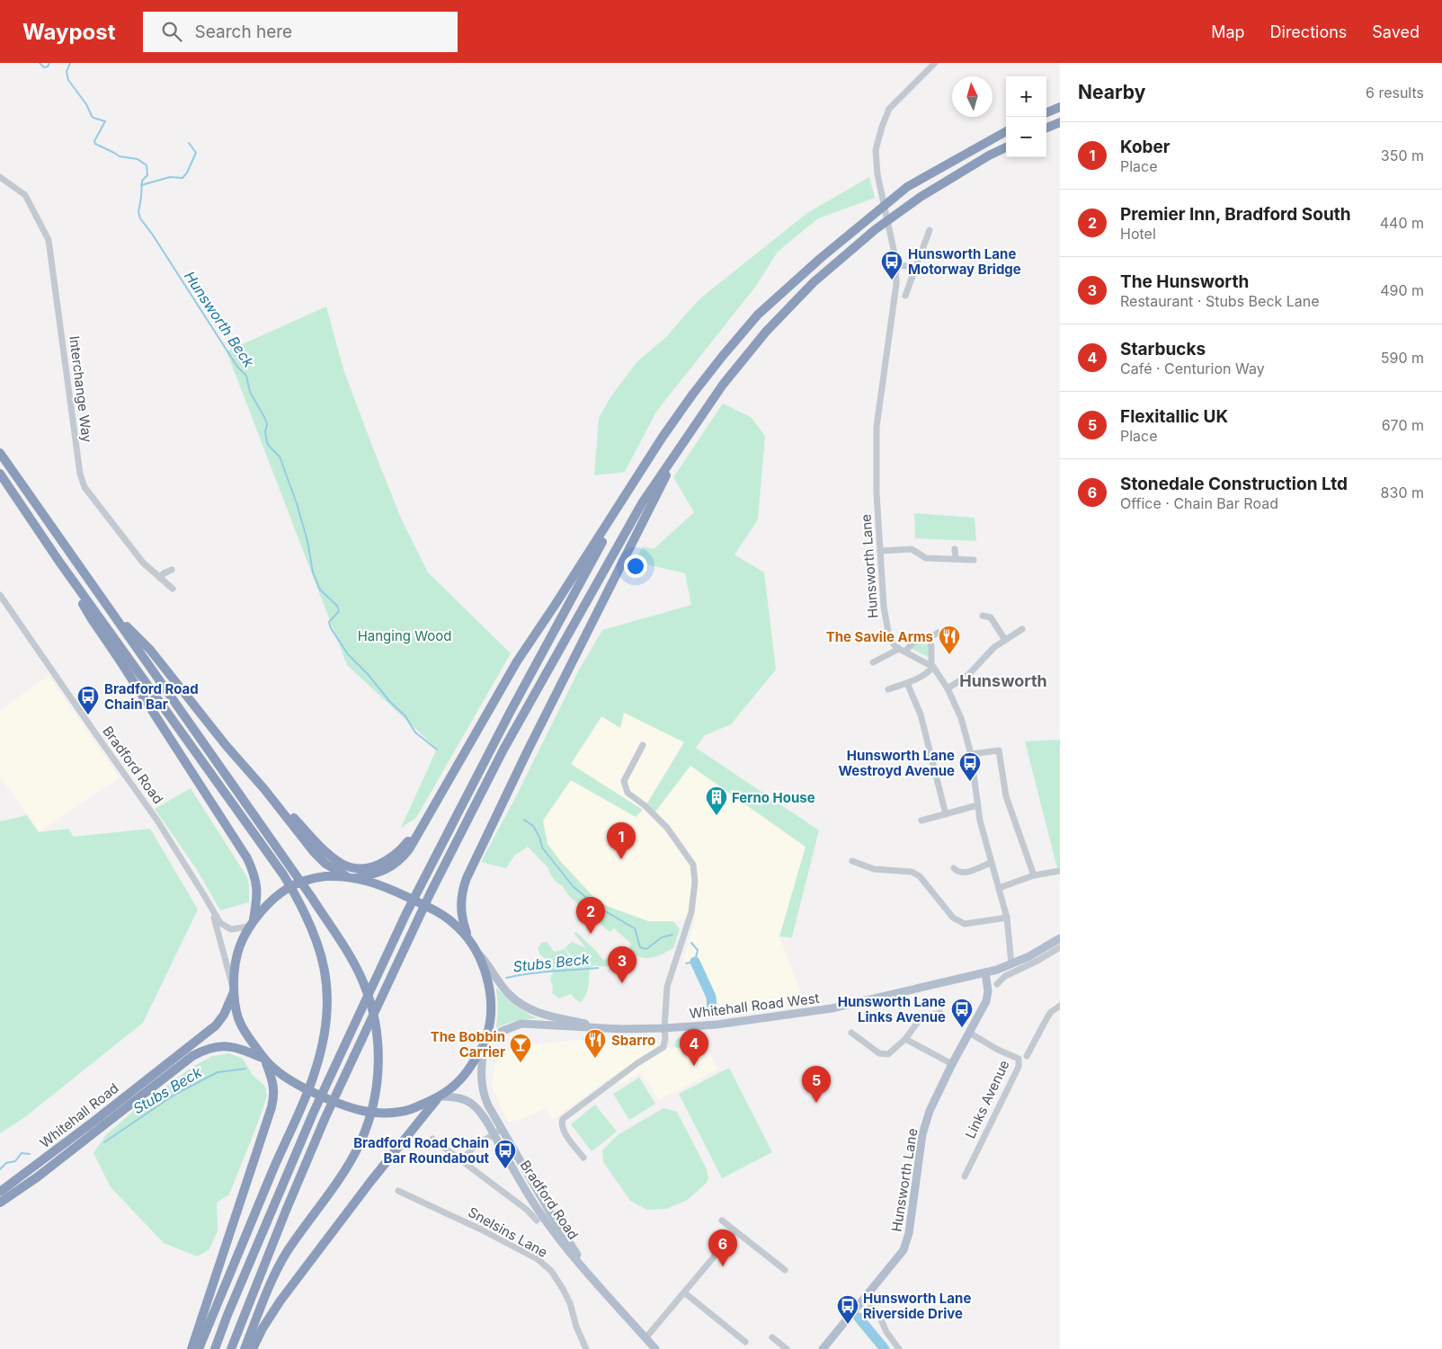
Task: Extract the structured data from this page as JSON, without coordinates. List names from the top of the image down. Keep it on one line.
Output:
{"streets":{"highway":["Whitehall Road"],"main road":["Hunsworth Lane","Bradford Road","Whitehall Road West"],"street":["Interchange Way","Links Avenue","Snelsins Lane"]},"crossings":[["Hunsworth Lane","Whitehall Road West"],["Hunsworth Lane","Links Avenue"],["Bradford Road","Whitehall Road West"],["Bradford Road","Whitehall Road"]],"districts":["Hunsworth"],"water":["Hunsworth Beck","Stubs Beck"],"parks":["Hanging Wood"],"places":{"bus stop":["Hunsworth Lane Motorway Bridge","Bradford Road Chain Bar","Hunsworth Lane Westroyd Avenue","Hunsworth Lane Links Avenue","Bradford Road Chain Bar Roundabout","Hunsworth Lane Riverside Drive"],"restaurant":["The Savile Arms","Sbarro"],"building":["Ferno House"],"bar":["The Bobbin Carrier"]},"north":"top","page":{"header":"Waypost","search":"Search here","nav":["Map","Directions","Saved"],"heading":["Nearby","6 results"],"map_buttons":["+","−"],"list":[{"mark":"1","name":"Kober","note":"Place","value":"350 m"},{"mark":"2","name":"Premier Inn, Bradford South","note":"Hotel","value":"440 m"},{"mark":"3","name":"The Hunsworth","note":"Restaurant · Stubs Beck Lane","value":"490 m"},{"mark":"4","name":"Starbucks","note":"Café · Centurion Way","value":"590 m"},{"mark":"5","name":"Flexitallic UK","note":"Place","value":"670 m"},{"mark":"6","name":"Stonedale Construction Ltd","note":"Office · Chain Bar Road","value":"830 m"}],"pins":["1","2","3","4","5","6"]}}
